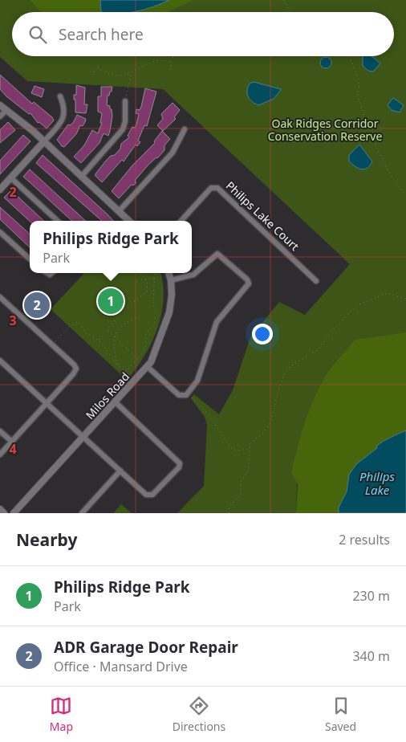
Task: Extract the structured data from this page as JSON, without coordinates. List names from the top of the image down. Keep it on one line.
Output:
{"streets":{"street":["Philips Lake Court","Milos Road"]},"water":["Philips Lake"],"parks":["Oak Ridges Corridor Conservation Reserve"],"page":{"search":"Search here","popup":["Philips Ridge Park","Park"],"pins":["1","2"],"heading":["Nearby","2 results"],"list":[{"mark":"1","name":"Philips Ridge Park","note":"Park","value":"230 m"},{"mark":"2","name":"ADR Garage Door Repair","note":"Office · Mansard Drive","value":"340 m"}],"nav":["Map","Directions","Saved"]},"grid":{"rows":["2","3","4"]}}
